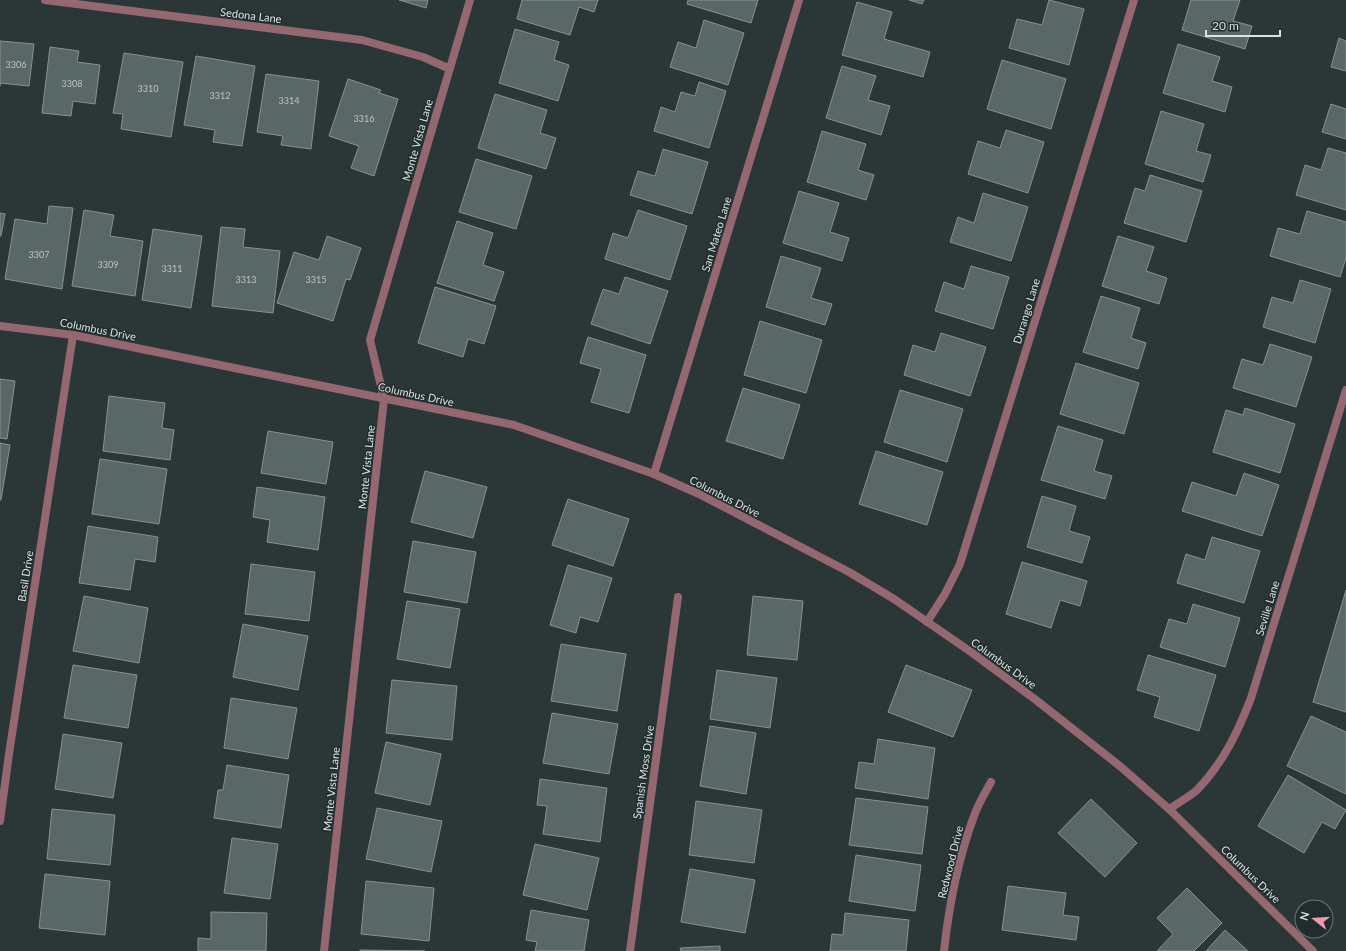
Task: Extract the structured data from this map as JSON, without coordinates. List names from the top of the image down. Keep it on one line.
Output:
{"streets":{"street":["Sedona Lane","Monte Vista Lane","San Mateo Lane","Durango Lane","Columbus Drive","Basil Drive","Seville Lane","Spanish Moss Drive","Redwood Drive"]},"crossings":[["Sedona Lane","Monte Vista Lane"],["Monte Vista Lane","Columbus Drive"],["San Mateo Lane","Columbus Drive"],["Durango Lane","Columbus Drive"],["Columbus Drive","Basil Drive"],["Columbus Drive","Seville Lane"]],"house_numbers":["3306","3308","3310","3312","3314","3316","3307","3309","3311","3313","3315"],"scale_bar":"20 m","north":"left"}
